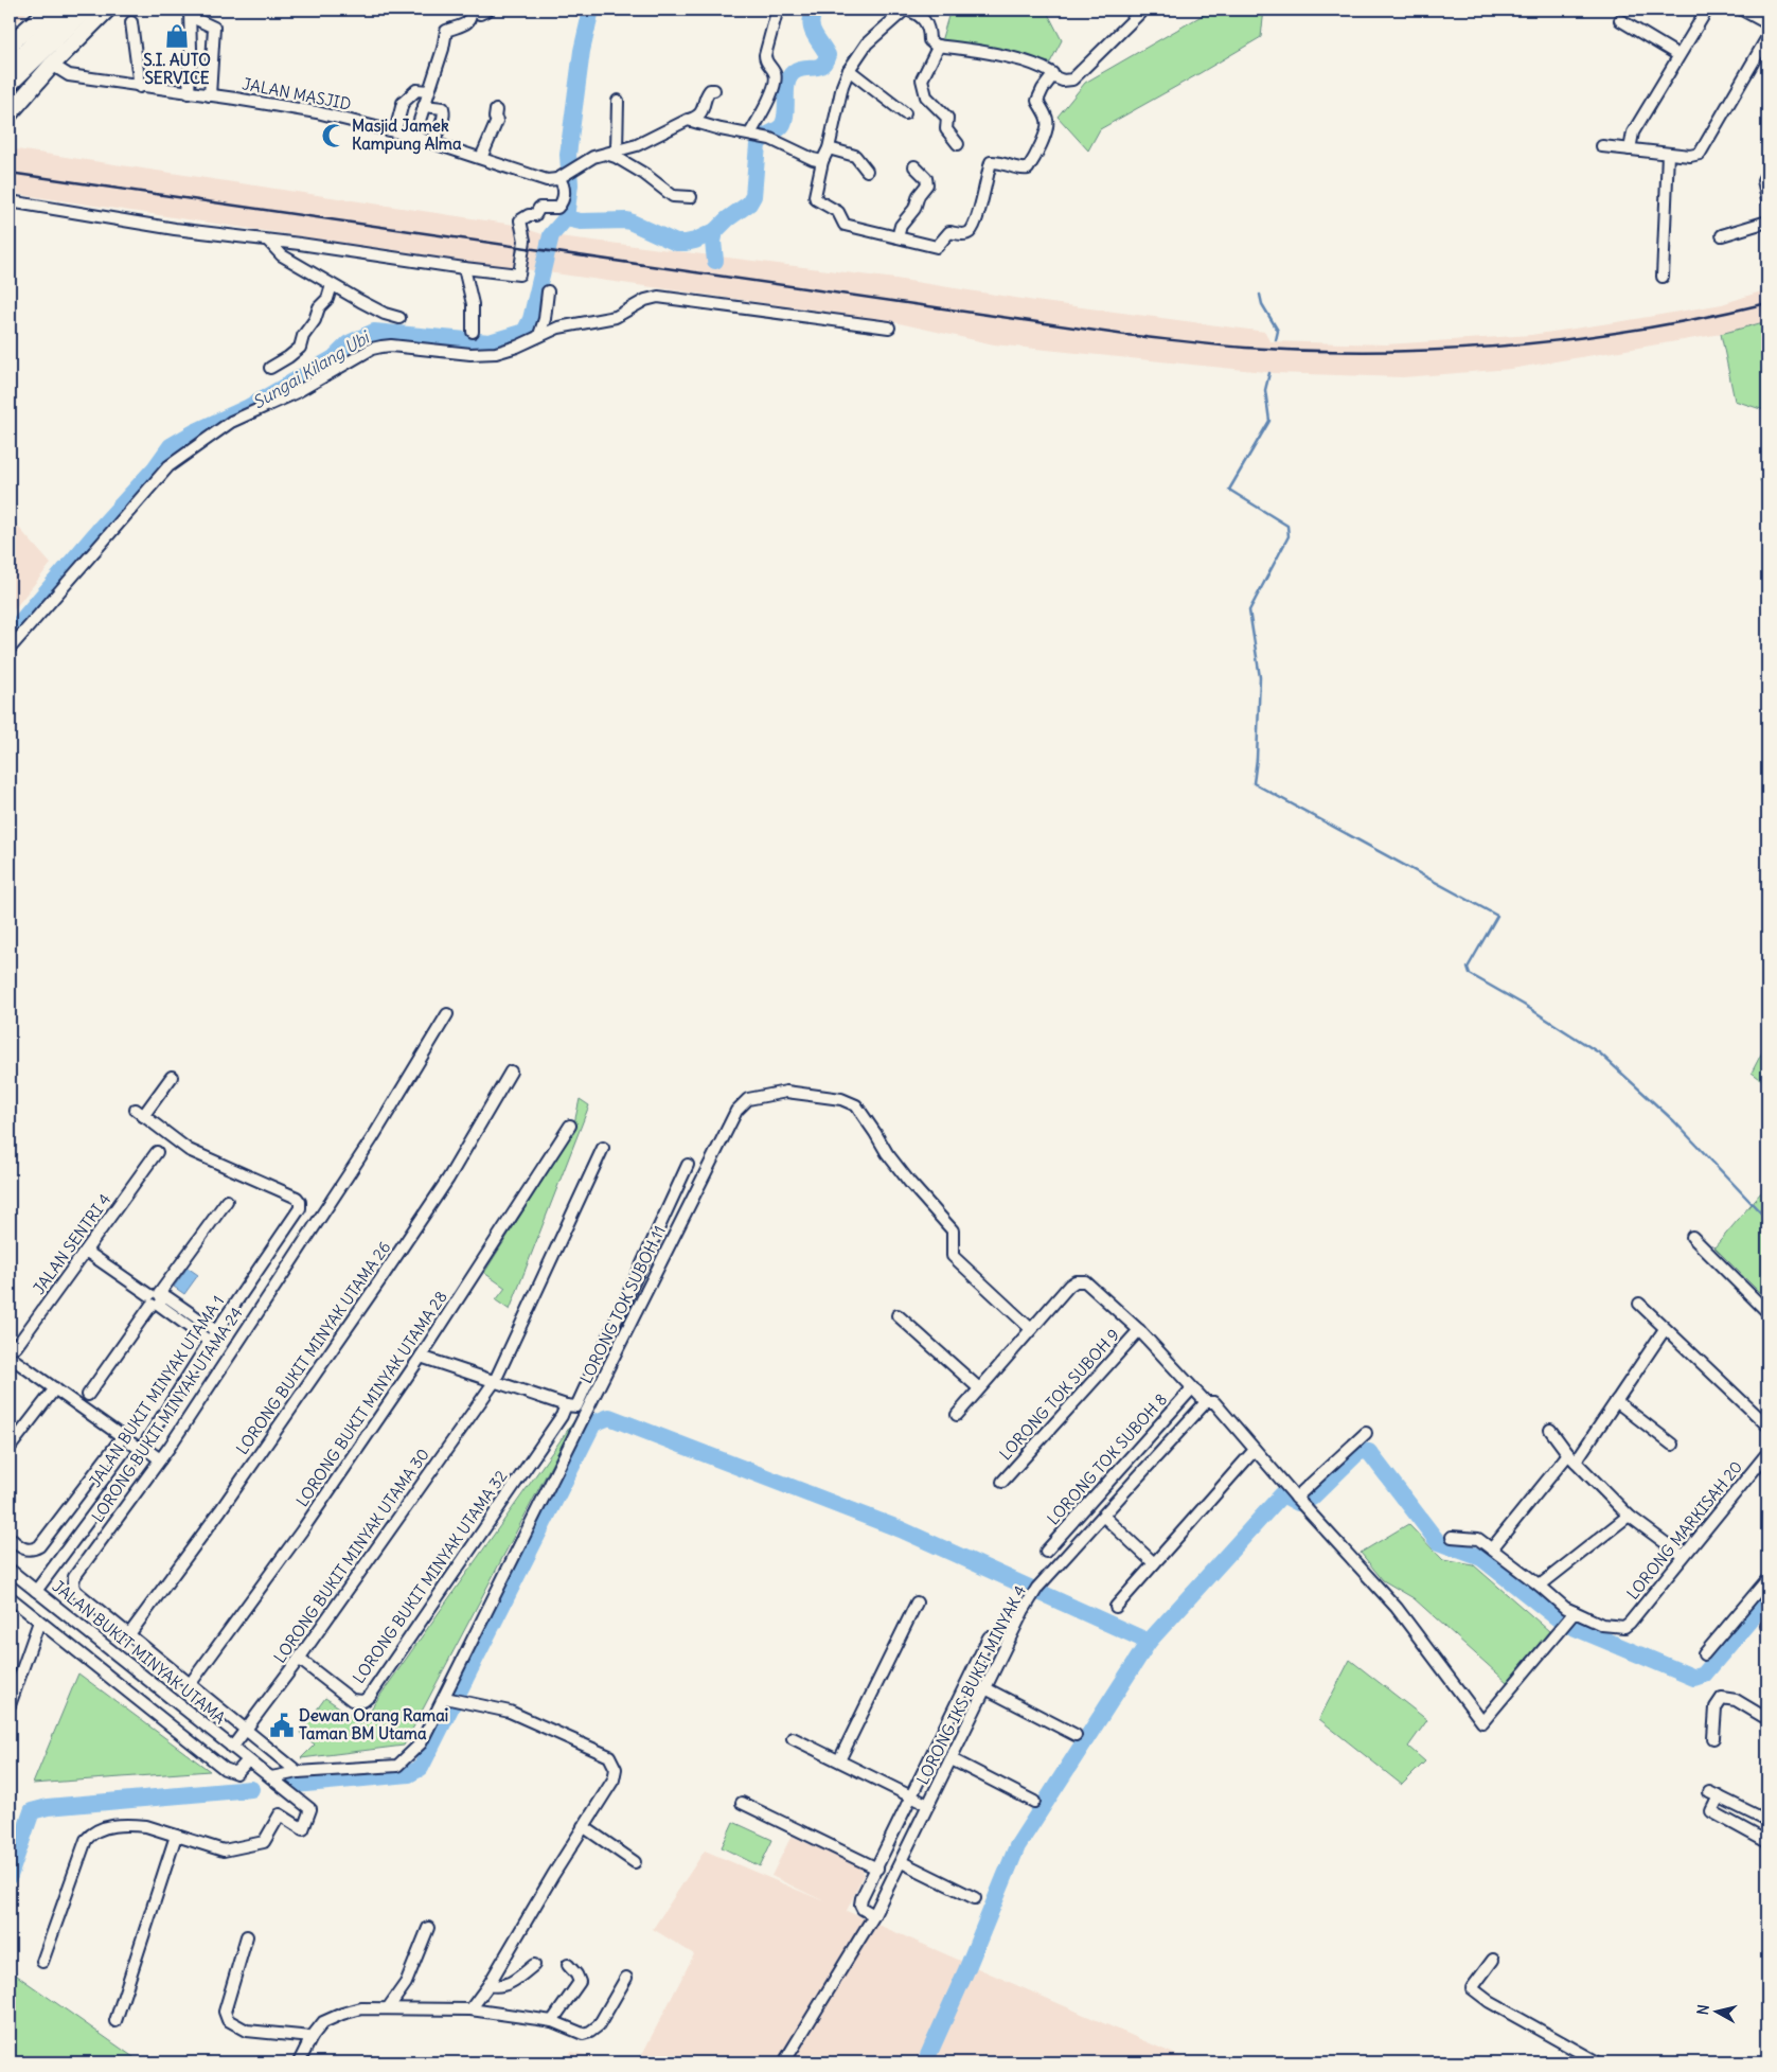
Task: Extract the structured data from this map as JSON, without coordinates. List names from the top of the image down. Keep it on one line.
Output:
{"streets":{"street":["JALAN MASJID","JALAN SENTRI 4","LORONG TOK SUBOH 11","LORONG BUKIT MINYAK UTAMA 26","JALAN BUKIT MINYAK UTAMA 1","LORONG TOK SUBOH 9","LORONG BUKIT MINYAK UTAMA 28","LORONG BUKIT MINYAK UTAMA 24","LORONG TOK SUBOH 8","LORONG MARKISAH 20","LORONG BUKIT MINYAK UTAMA 30","LORONG BUKIT MINYAK UTAMA 32","JALAN BUKIT MINYAK UTAMA","LORONG IKS BUKIT MINYAK 4"]},"crossings":[["LORONG TOK SUBOH 11","LORONG BUKIT MINYAK UTAMA 24"],["LORONG TOK SUBOH 11","JALAN BUKIT MINYAK UTAMA"],["LORONG BUKIT MINYAK UTAMA 26","LORONG BUKIT MINYAK UTAMA 24"],["JALAN BUKIT MINYAK UTAMA 1","JALAN BUKIT MINYAK UTAMA"],["LORONG BUKIT MINYAK UTAMA 28","LORONG BUKIT MINYAK UTAMA 24"],["LORONG BUKIT MINYAK UTAMA 24","LORONG BUKIT MINYAK UTAMA 30"],["LORONG BUKIT MINYAK UTAMA 30","LORONG BUKIT MINYAK UTAMA 32"],["LORONG BUKIT MINYAK UTAMA 30","JALAN BUKIT MINYAK UTAMA"]],"water":["Sungai Kilang Ubi"],"places":{"shop":["S.I. AUTO SERVICE"],"mosque":["Masjid Jamek Kampung Alma"],"public building":["Dewan Orang Ramai Taman BM Utama"]},"north":"left"}
